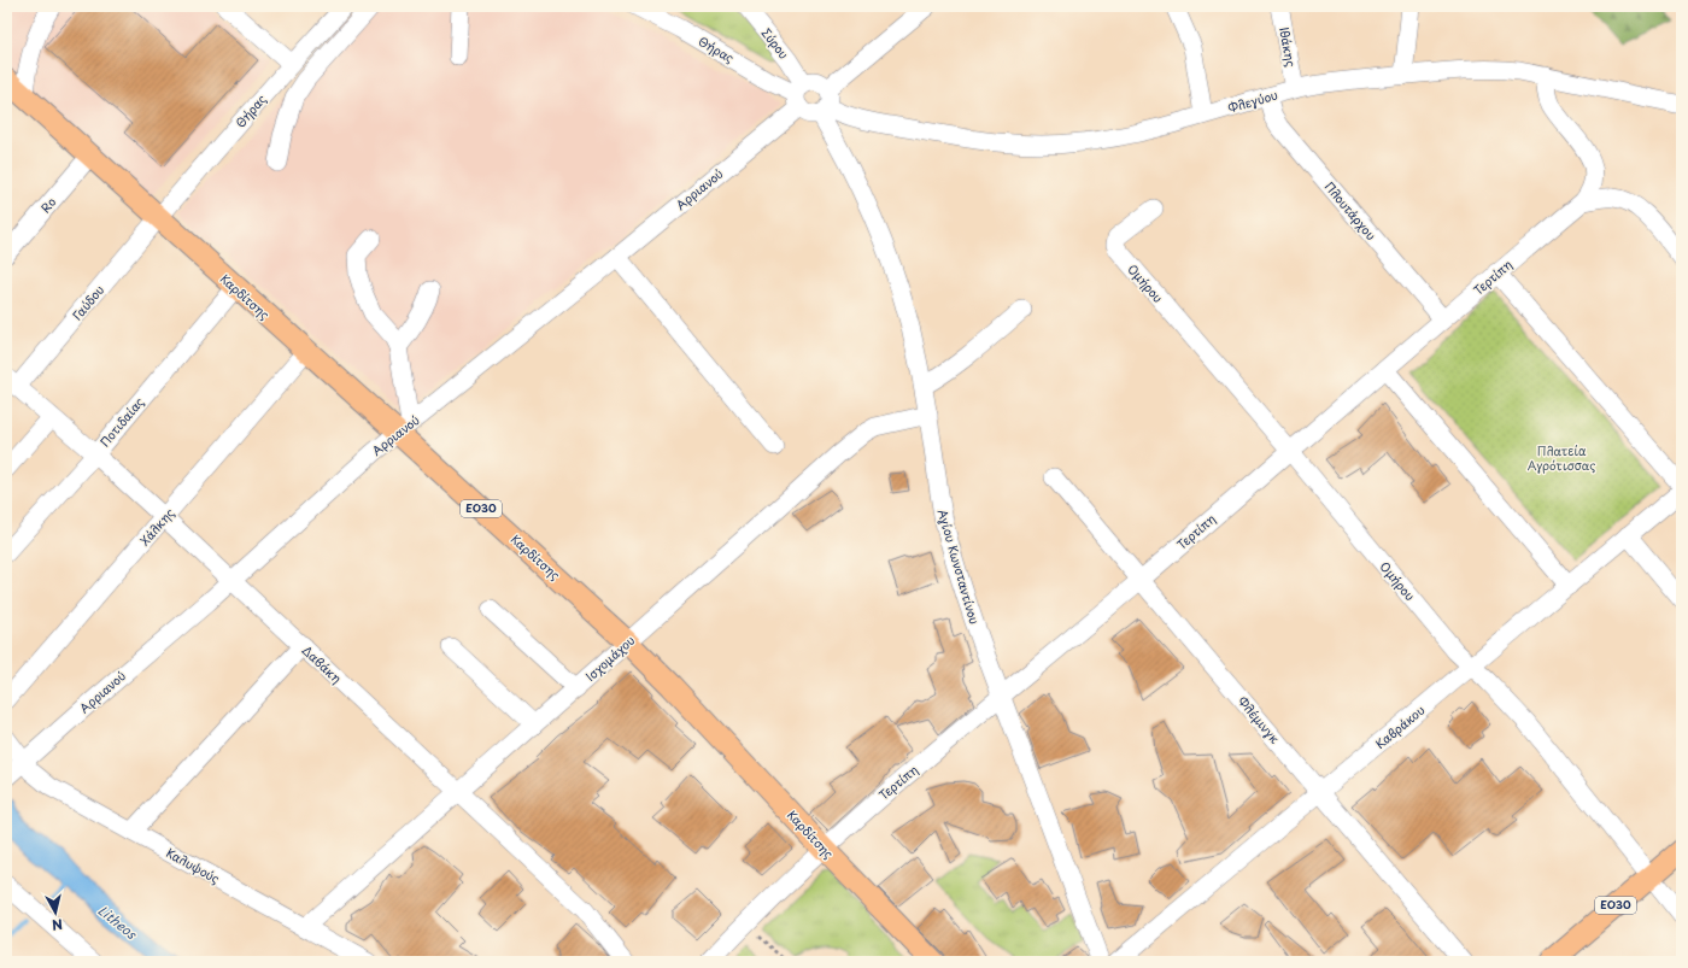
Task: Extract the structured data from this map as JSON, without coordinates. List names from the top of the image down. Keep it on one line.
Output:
{"streets":{"main road":["Καρδίτσης","ΕΟ30"],"street":["Σύρου","Ιθάκης","Θήρας","Φλεγύου","Αρριανού","Ro","Πλουτάρχου","Τερτίπη","Ομήρου","Γαύδου","Ποτιδαίας","Χάλκης","Αγίου Κωνσταντίνου","Ισχομάχου","Δαβάκη","Φλέμινγκ","Καβράκου","Καλυψούς"]},"crossings":[["Σύρου","Θήρας"],["Σύρου","Φλεγύου"],["Σύρου","Αρριανού"],["Σύρου","Αγίου Κωνσταντίνου"],["Ιθάκης","Φλεγύου"],["Θήρας","Φλεγύου"],["Θήρας","Αρριανού"],["Θήρας","Καρδίτσης"],["Θήρας","Γαύδου"],["Θήρας","Αγίου Κωνσταντίνου"],["Φλεγύου","Αρριανού"],["Φλεγύου","Πλουτάρχου"],["Φλεγύου","Τερτίπη"],["Φλεγύου","Αγίου Κωνσταντίνου"],["Αρριανού","Καρδίτσης"],["Αρριανού","Αγίου Κωνσταντίνου"],["Αρριανού","Δαβάκη"],["Αρριανού","Καλυψούς"],["Ro","Καρδίτσης"],["Πλουτάρχου","Τερτίπη"],["Τερτίπη","Ομήρου"],["Τερτίπη","Καρδίτσης"],["Τερτίπη","Αγίου Κωνσταντίνου"],["Τερτίπη","Φλέμινγκ"],["Ομήρου","ΕΟ30"],["Ομήρου","Καβράκου"],["Καρδίτσης","Γαύδου"],["Καρδίτσης","Ποτιδαίας"],["Καρδίτσης","Χάλκης"],["Καρδίτσης","Ισχομάχου"],["Γαύδου","Δαβάκη"],["Ποτιδαίας","Δαβάκη"],["Χάλκης","Δαβάκη"],["Αγίου Κωνσταντίνου","Ισχομάχου"],["Ισχομάχου","Δαβάκη"],["Ισχομάχου","Καλυψούς"],["Φλέμινγκ","Καβράκου"]],"water":["Litheos"],"parks":["Πλατεία Αγρότισσας"],"north":"bottom"}
